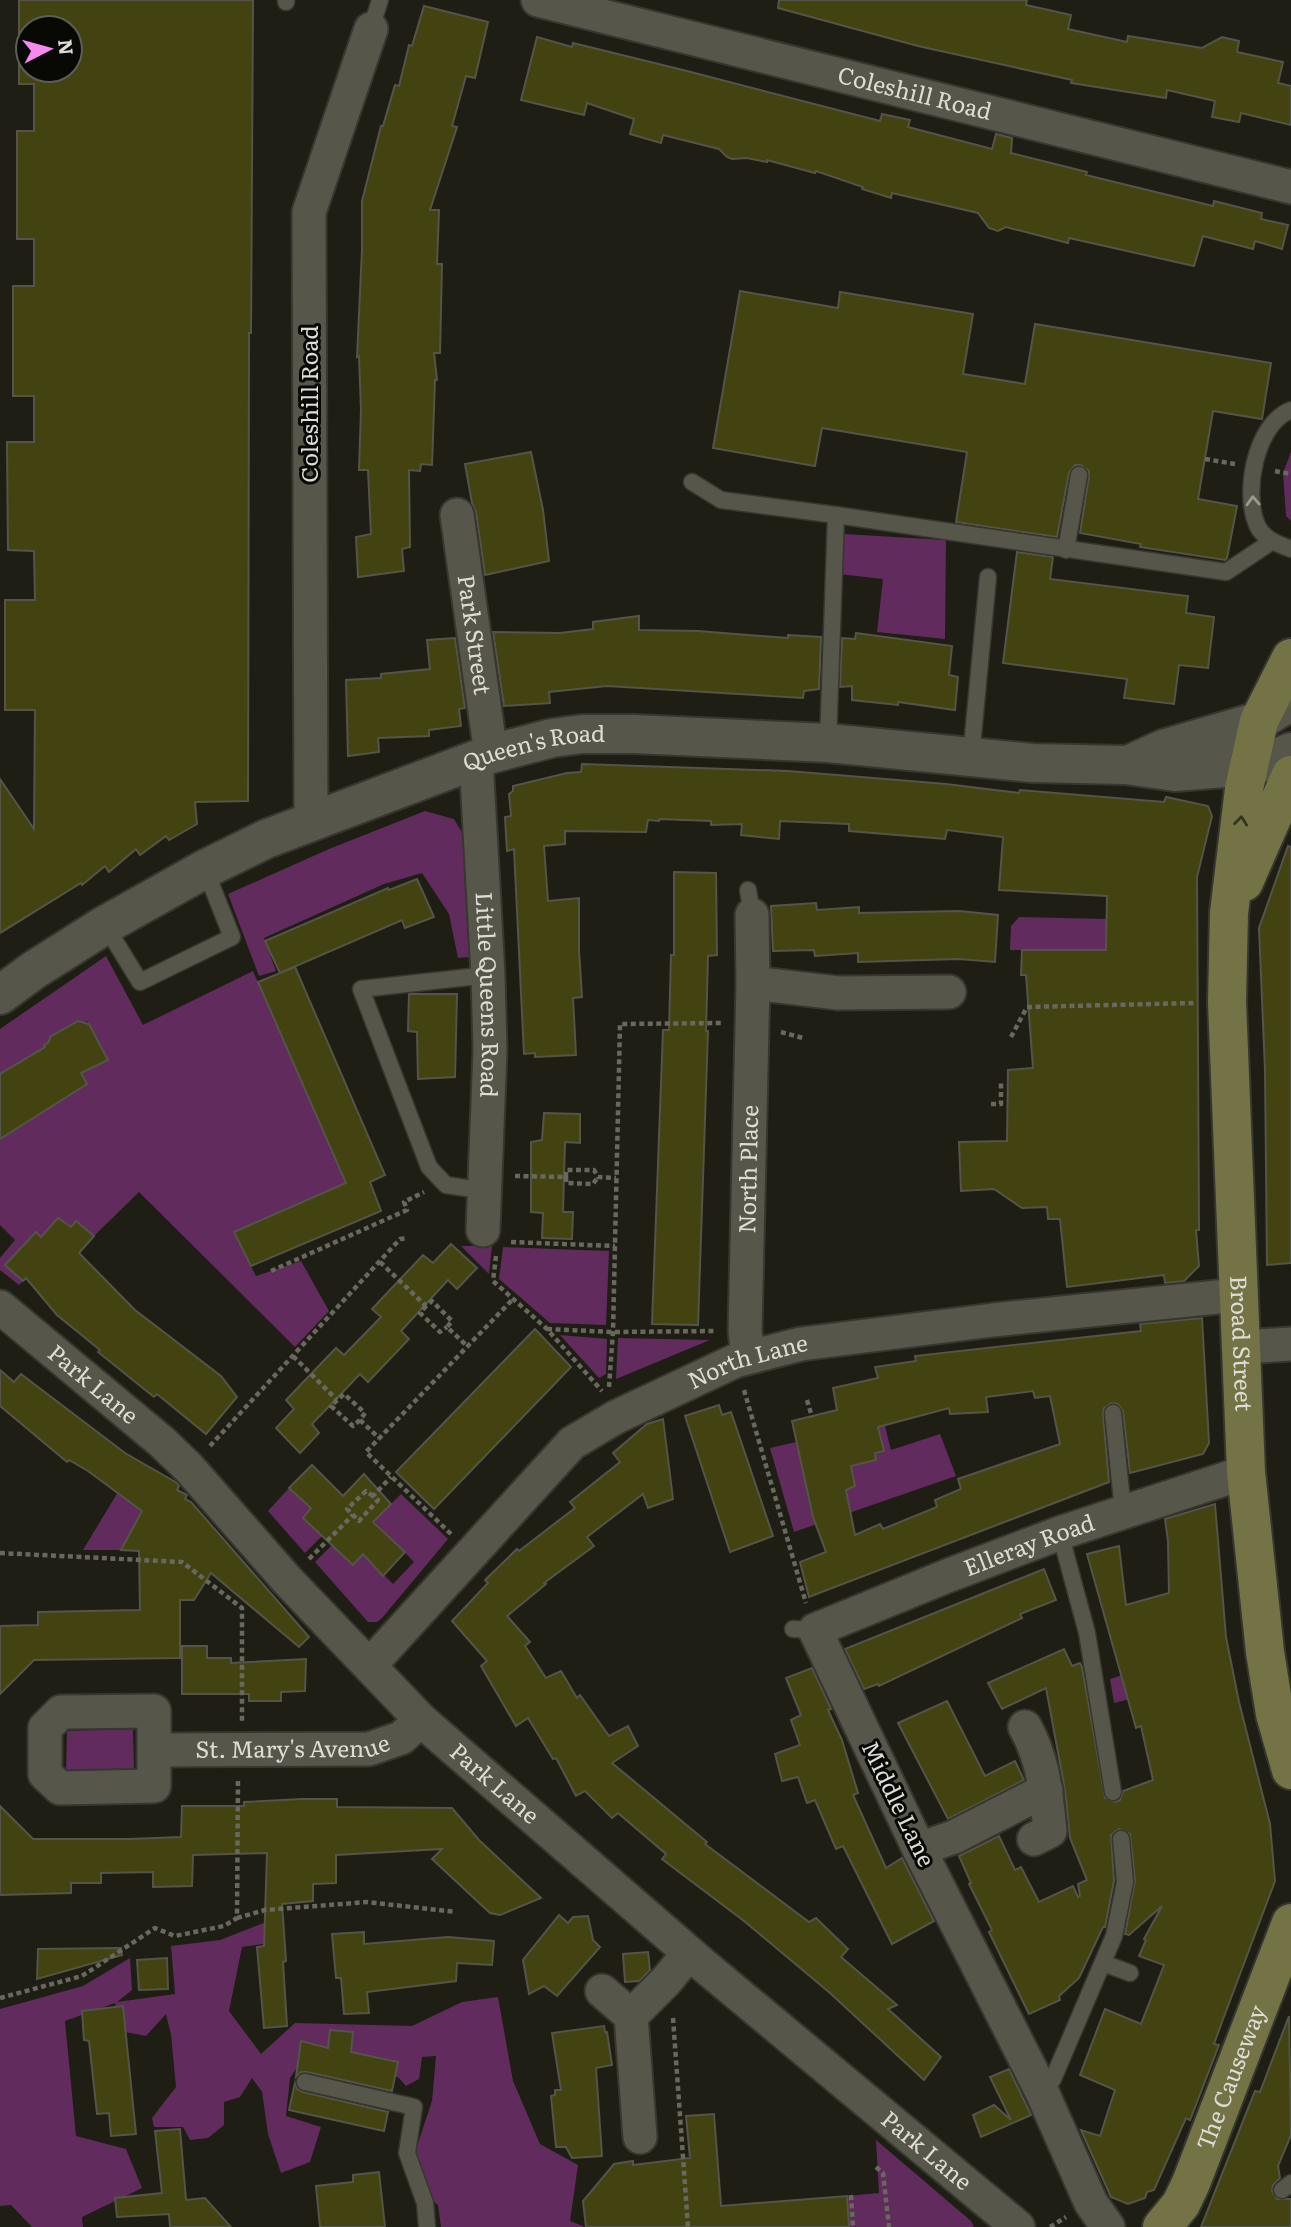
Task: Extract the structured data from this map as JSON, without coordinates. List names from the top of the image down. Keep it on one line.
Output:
{"streets":{"main road":["Queen's Road","Broad Street","The Causeway"],"street":["Coleshill Road","Park Street","Little Queens Road","North Place","North Lane","Park Lane","Elleray Road","St. Mary's Avenue","Middle Lane"]},"crossings":[["Coleshill Road","Queen's Road"],["Park Street","Queen's Road"],["Park Street","Little Queens Road"],["Queen's Road","Little Queens Road"],["Queen's Road","Broad Street"],["North Place","North Lane"],["Broad Street","North Lane"],["Broad Street","Elleray Road"],["North Lane","Park Lane"],["Park Lane","St. Mary's Avenue"],["Elleray Road","Middle Lane"]],"north":"right"}
